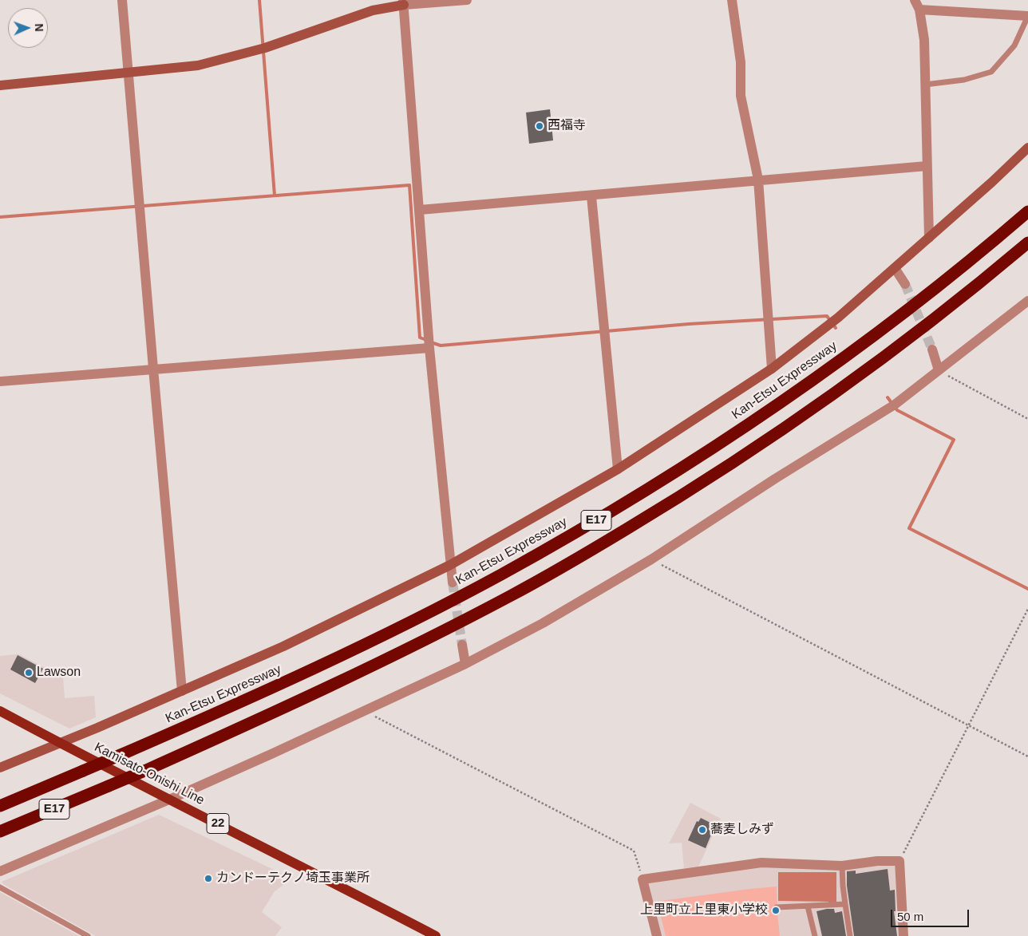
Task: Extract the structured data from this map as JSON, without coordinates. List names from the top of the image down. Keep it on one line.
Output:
{"streets":{"highway":["Kan-Etsu Expressway","E17"],"main road":["Kamisato-Onishi Line","22"]},"places":["西福寺","Lawson","蕎麦しみず","カンドーテクノ埼玉事業所","上里町立上里東小学校"],"scale_bar":"50 m","north":"right"}
